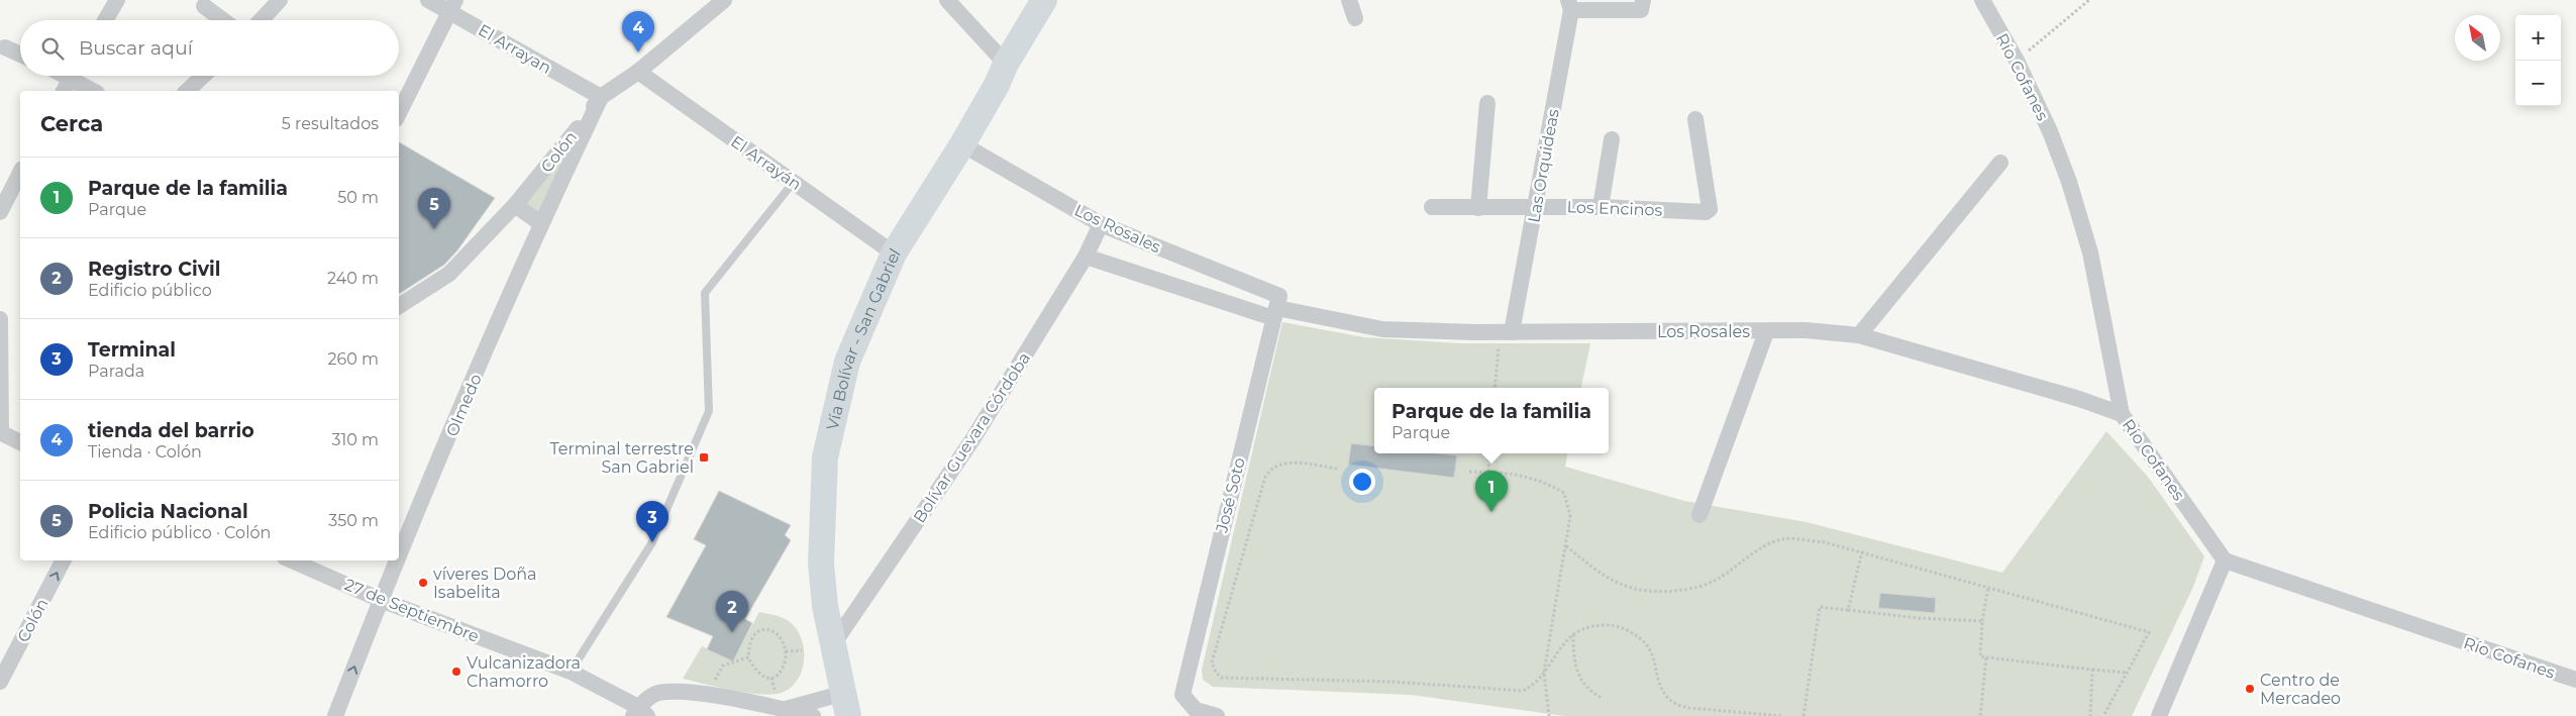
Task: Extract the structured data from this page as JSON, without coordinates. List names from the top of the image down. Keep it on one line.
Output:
{"streets":{"highway":["Vía Bolívar - San Gabriel"],"street":["El Arrayan","Río Cofanes","Colón","El Arrayán","Las Orquideas","Los Encinos","Los Rosales","Olmedo","Bolívar Guevara Córdoba","José Soto","27 de Septiembre"]},"crossings":[["El Arrayan","Colón"],["El Arrayan","Olmedo"],["Río Cofanes","Los Rosales"],["Colón","El Arrayán"],["Colón","Olmedo"],["El Arrayán","Vía Bolívar - San Gabriel"],["Las Orquideas","Los Encinos"],["Las Orquideas","Los Rosales"],["Los Rosales","Vía Bolívar - San Gabriel"],["Los Rosales","Bolívar Guevara Córdoba"],["Los Rosales","José Soto"],["Vía Bolívar - San Gabriel","Bolívar Guevara Córdoba"],["Olmedo","27 de Septiembre"]],"places":{"transit":["Terminal terrestre San Gabriel"],"other":["víveres Doña Isabelita","Vulcanizadora Chamorro","Centro de Mercadeo"]},"north":"top left","page":{"pins":["4","5","1","3","2"],"map_buttons":["+","−"],"search":"Buscar aquí","heading":["Cerca","5 resultados"],"list":[{"mark":"1","name":"Parque de la familia","note":"Parque","value":"50 m"},{"mark":"2","name":"Registro Civil","note":"Edificio público","value":"240 m"},{"mark":"3","name":"Terminal","note":"Parada","value":"260 m"},{"mark":"4","name":"tienda del barrio","note":"Tienda · Colón","value":"310 m"},{"mark":"5","name":"Policia Nacional","note":"Edificio público · Colón","value":"350 m"}],"popup":["Parque de la familia","Parque"]}}
